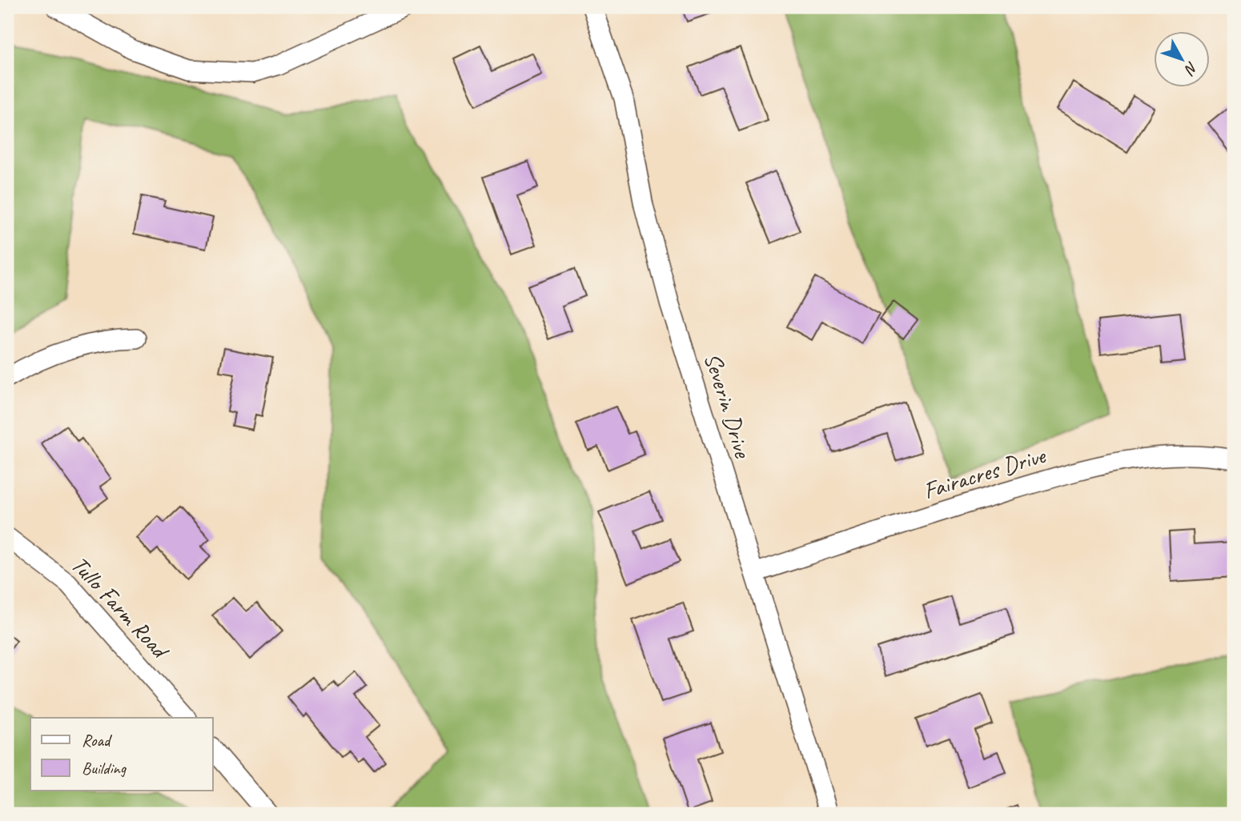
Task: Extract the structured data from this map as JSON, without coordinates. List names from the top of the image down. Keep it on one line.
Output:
{"streets":{"street":["Severin Drive","Fairacres Drive","Tullo Farm Road"]},"crossings":[["Severin Drive","Fairacres Drive"]],"legend":["Road","Building"],"north":"bottom right"}
